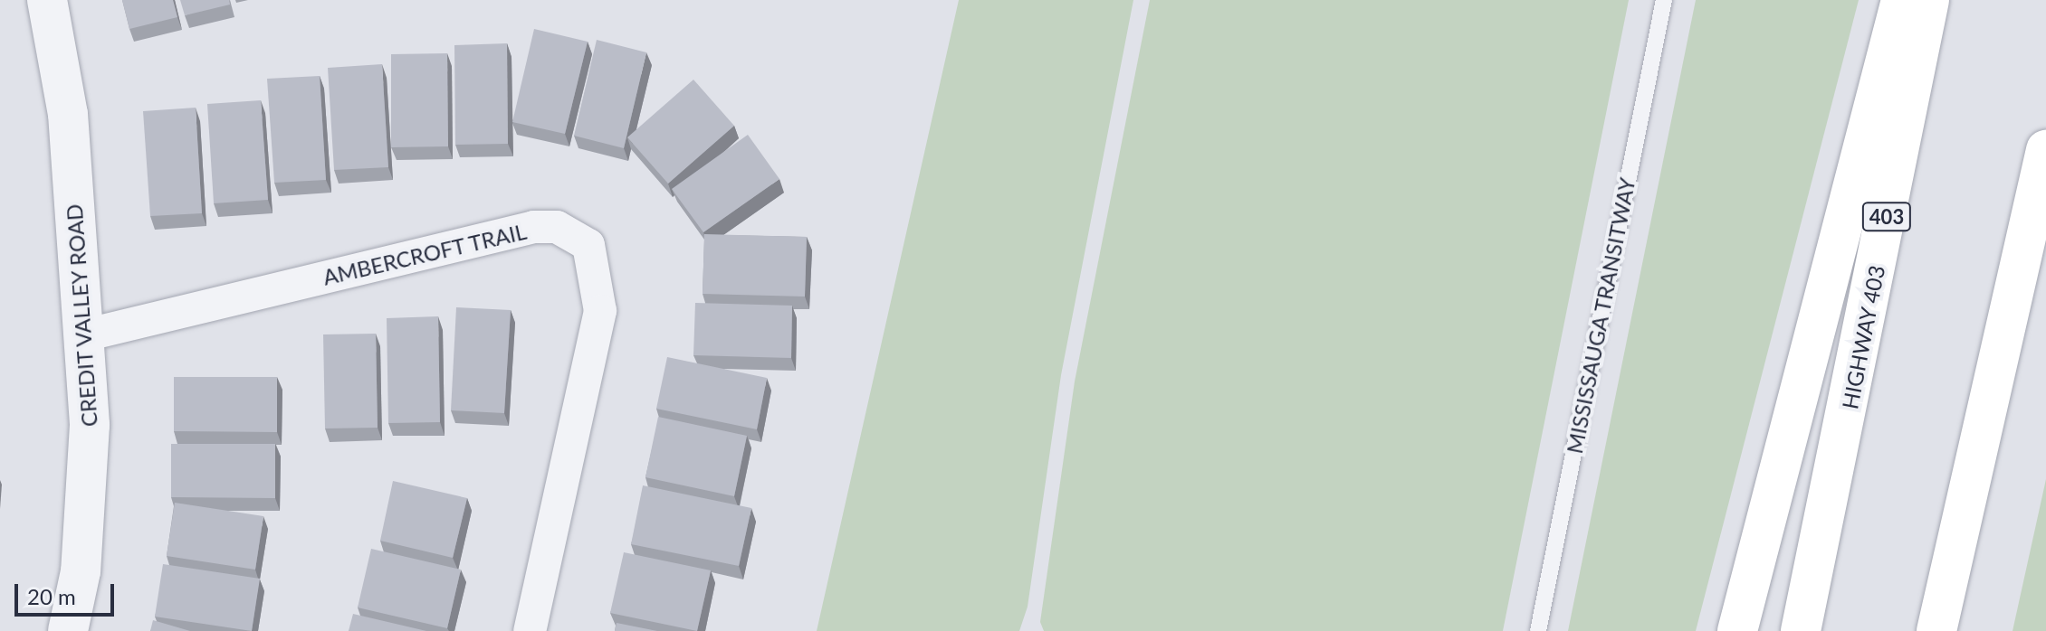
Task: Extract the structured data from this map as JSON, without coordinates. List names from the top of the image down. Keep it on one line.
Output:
{"streets":{"highway":["403","HIGHWAY 403"],"street":["AMBERCROFT TRAIL","CREDIT VALLEY ROAD"],"lane":["MISSISSAUGA TRANSITWAY"]},"crossings":[["AMBERCROFT TRAIL","CREDIT VALLEY ROAD"]],"scale_bar":"20 m"}
